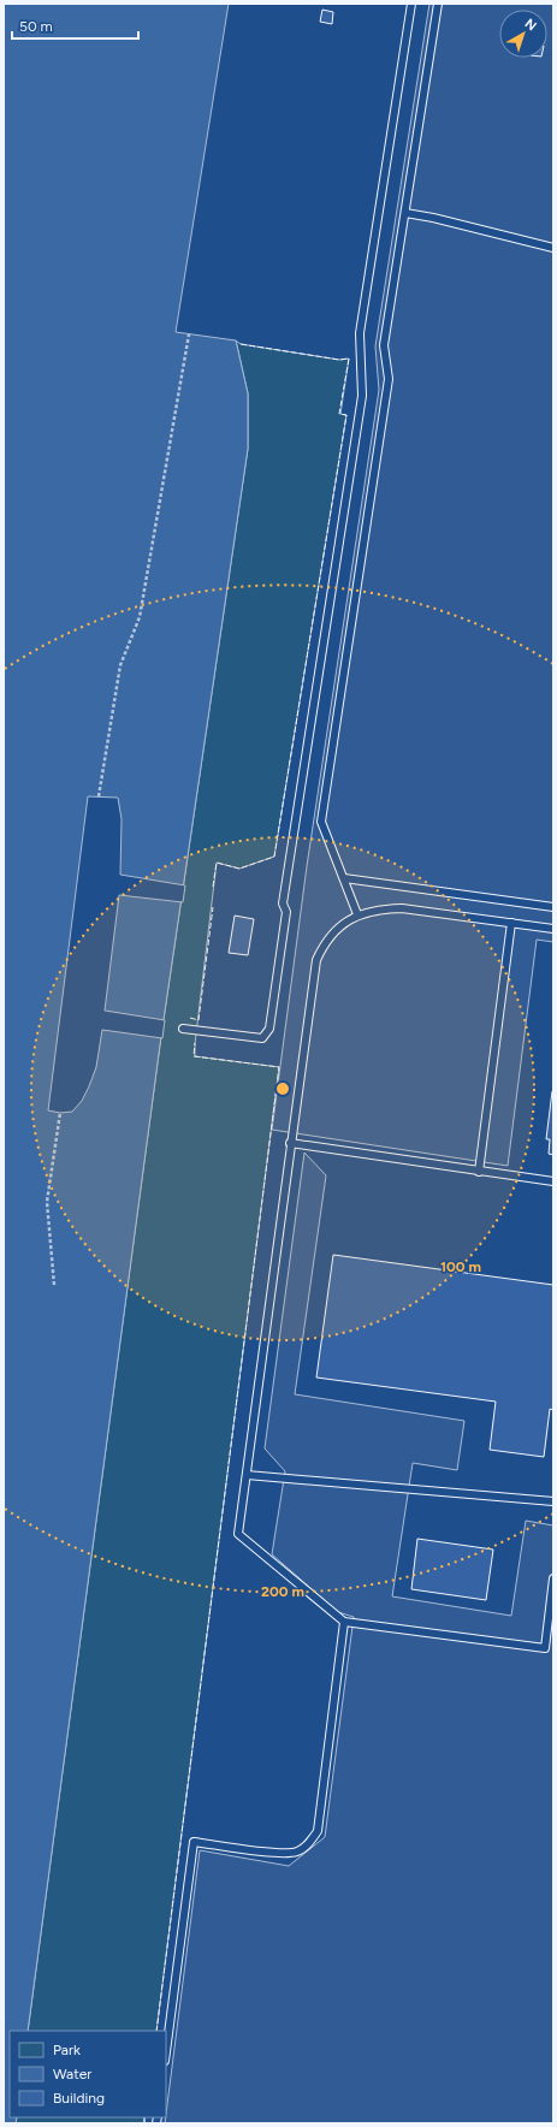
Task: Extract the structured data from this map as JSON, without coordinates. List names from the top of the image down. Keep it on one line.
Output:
{"legend":["Park","Water","Building"],"scale_bar":"50 m","north":"top right","rings":["100 m","200 m"]}
